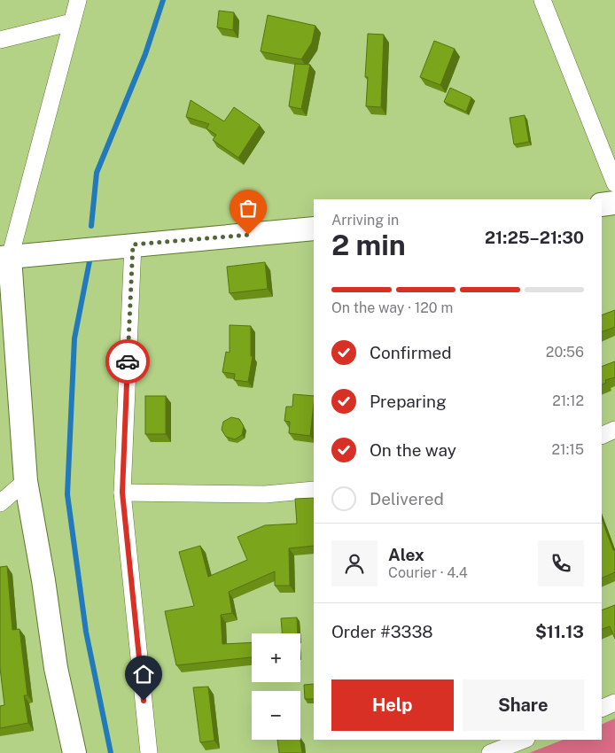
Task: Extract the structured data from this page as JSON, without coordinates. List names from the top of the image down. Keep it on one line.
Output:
{"page":{"heading":["2 min","Arriving in","21:25–21:30"],"panel":["Alex","Courier · 4.4","Order #3338","$11.13"],"bar":"On the way · 120 m","list":[["Confirmed","20:56"],["Preparing","21:12"],["On the way","21:15"],"Delivered"],"map_buttons":["+","−"],"buttons":["Help","Share"]}}
